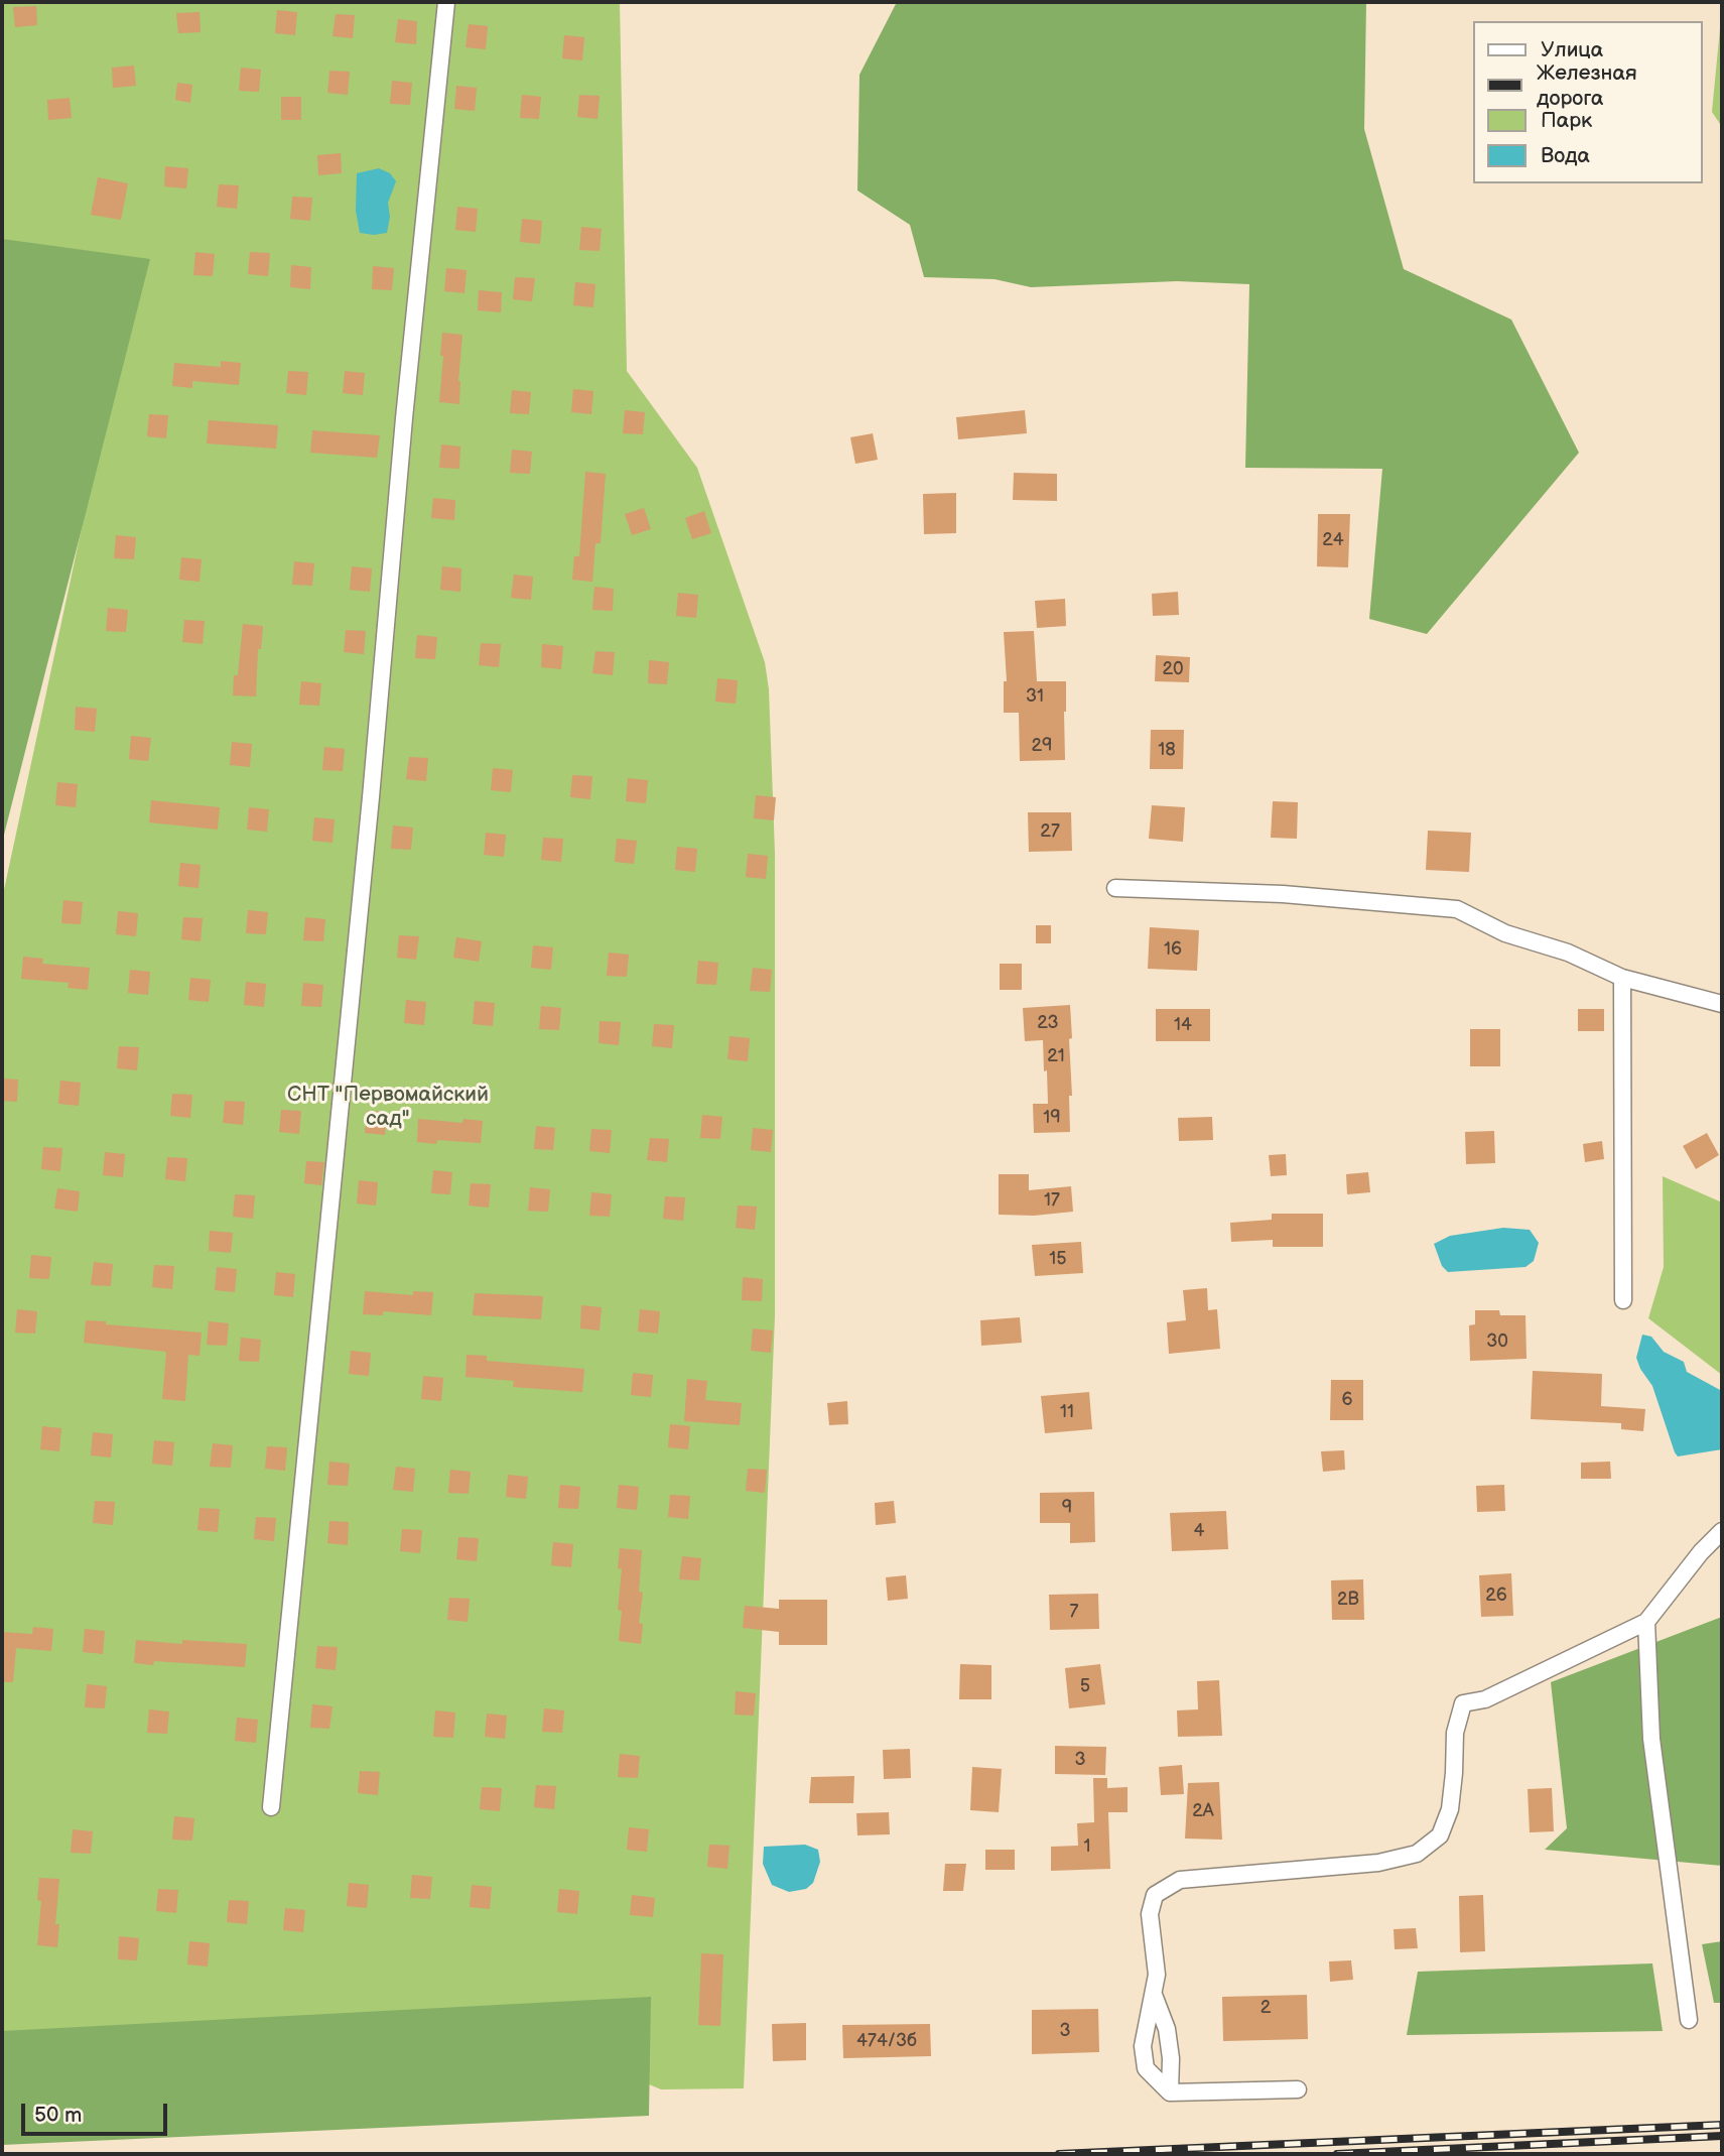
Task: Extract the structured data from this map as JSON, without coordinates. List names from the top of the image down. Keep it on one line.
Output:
{"parks":["СНТ \"Первомайский сад\""],"house_numbers":["24","20","31","29","18","27","16","23","14","21","19","17","15","30","6","11","9","4","26","2В","7","5","3","2А","1","2","3","474/3б"],"legend":["Улица","Железная дорога","Парк","Вода"],"scale_bar":"50 m"}
